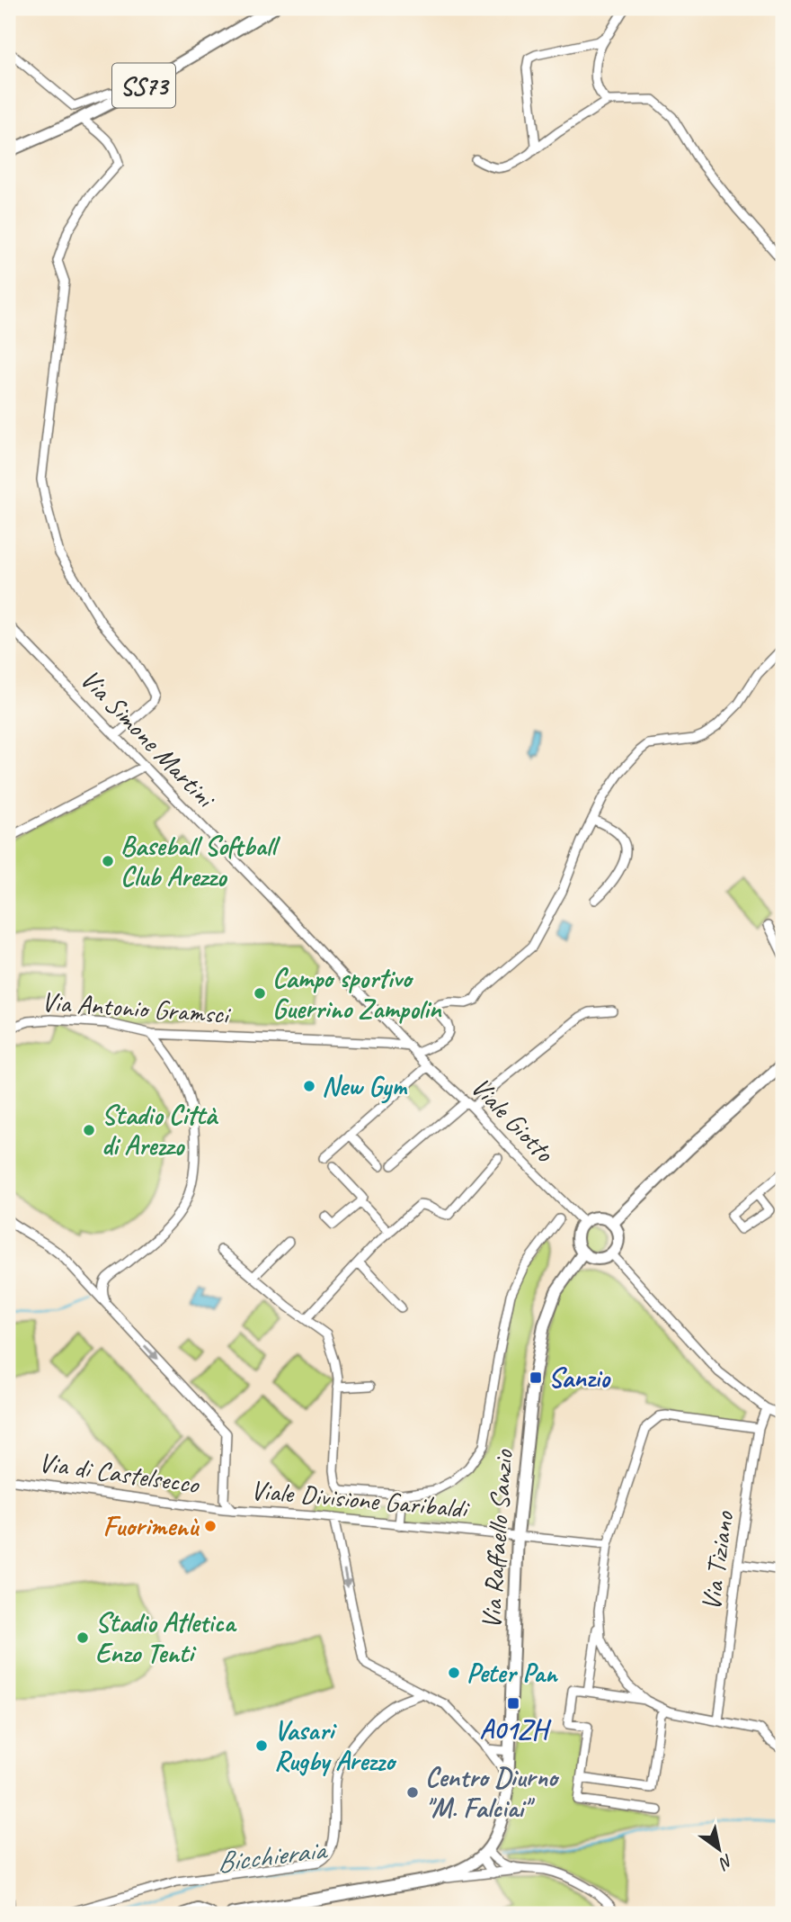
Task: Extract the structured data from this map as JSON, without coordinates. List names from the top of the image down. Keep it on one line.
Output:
{"streets":{"main road":["SS73","Via Raffaello Sanzio"],"street":["Via Simone Martini","Via Antonio Gramsci","Viale Giotto","Via di Castelsecco","Viale Divisione Garibaldi","Via Tiziano"]},"crossings":[["Via Simone Martini","Via Antonio Gramsci"],["Via Simone Martini","Viale Giotto"],["Via Antonio Gramsci","Viale Giotto"],["Viale Giotto","Via Raffaello Sanzio"],["Via di Castelsecco","Viale Divisione Garibaldi"],["Viale Divisione Garibaldi","Via Raffaello Sanzio"]],"water":["Bicchieraia"],"places":{"other":["Baseball Softball Club Arezzo","Campo sportivo Guerrino Zampolin","New Gym","Stadio Città di Arezzo","Fuorimenù","Stadio Atletica Enzo Tenti","Peter Pan","Vasari Rugby Arezzo","Centro Diurno \"M. Falciai\""],"transit":["Sanzio","A01ZH"]},"north":"bottom right"}
